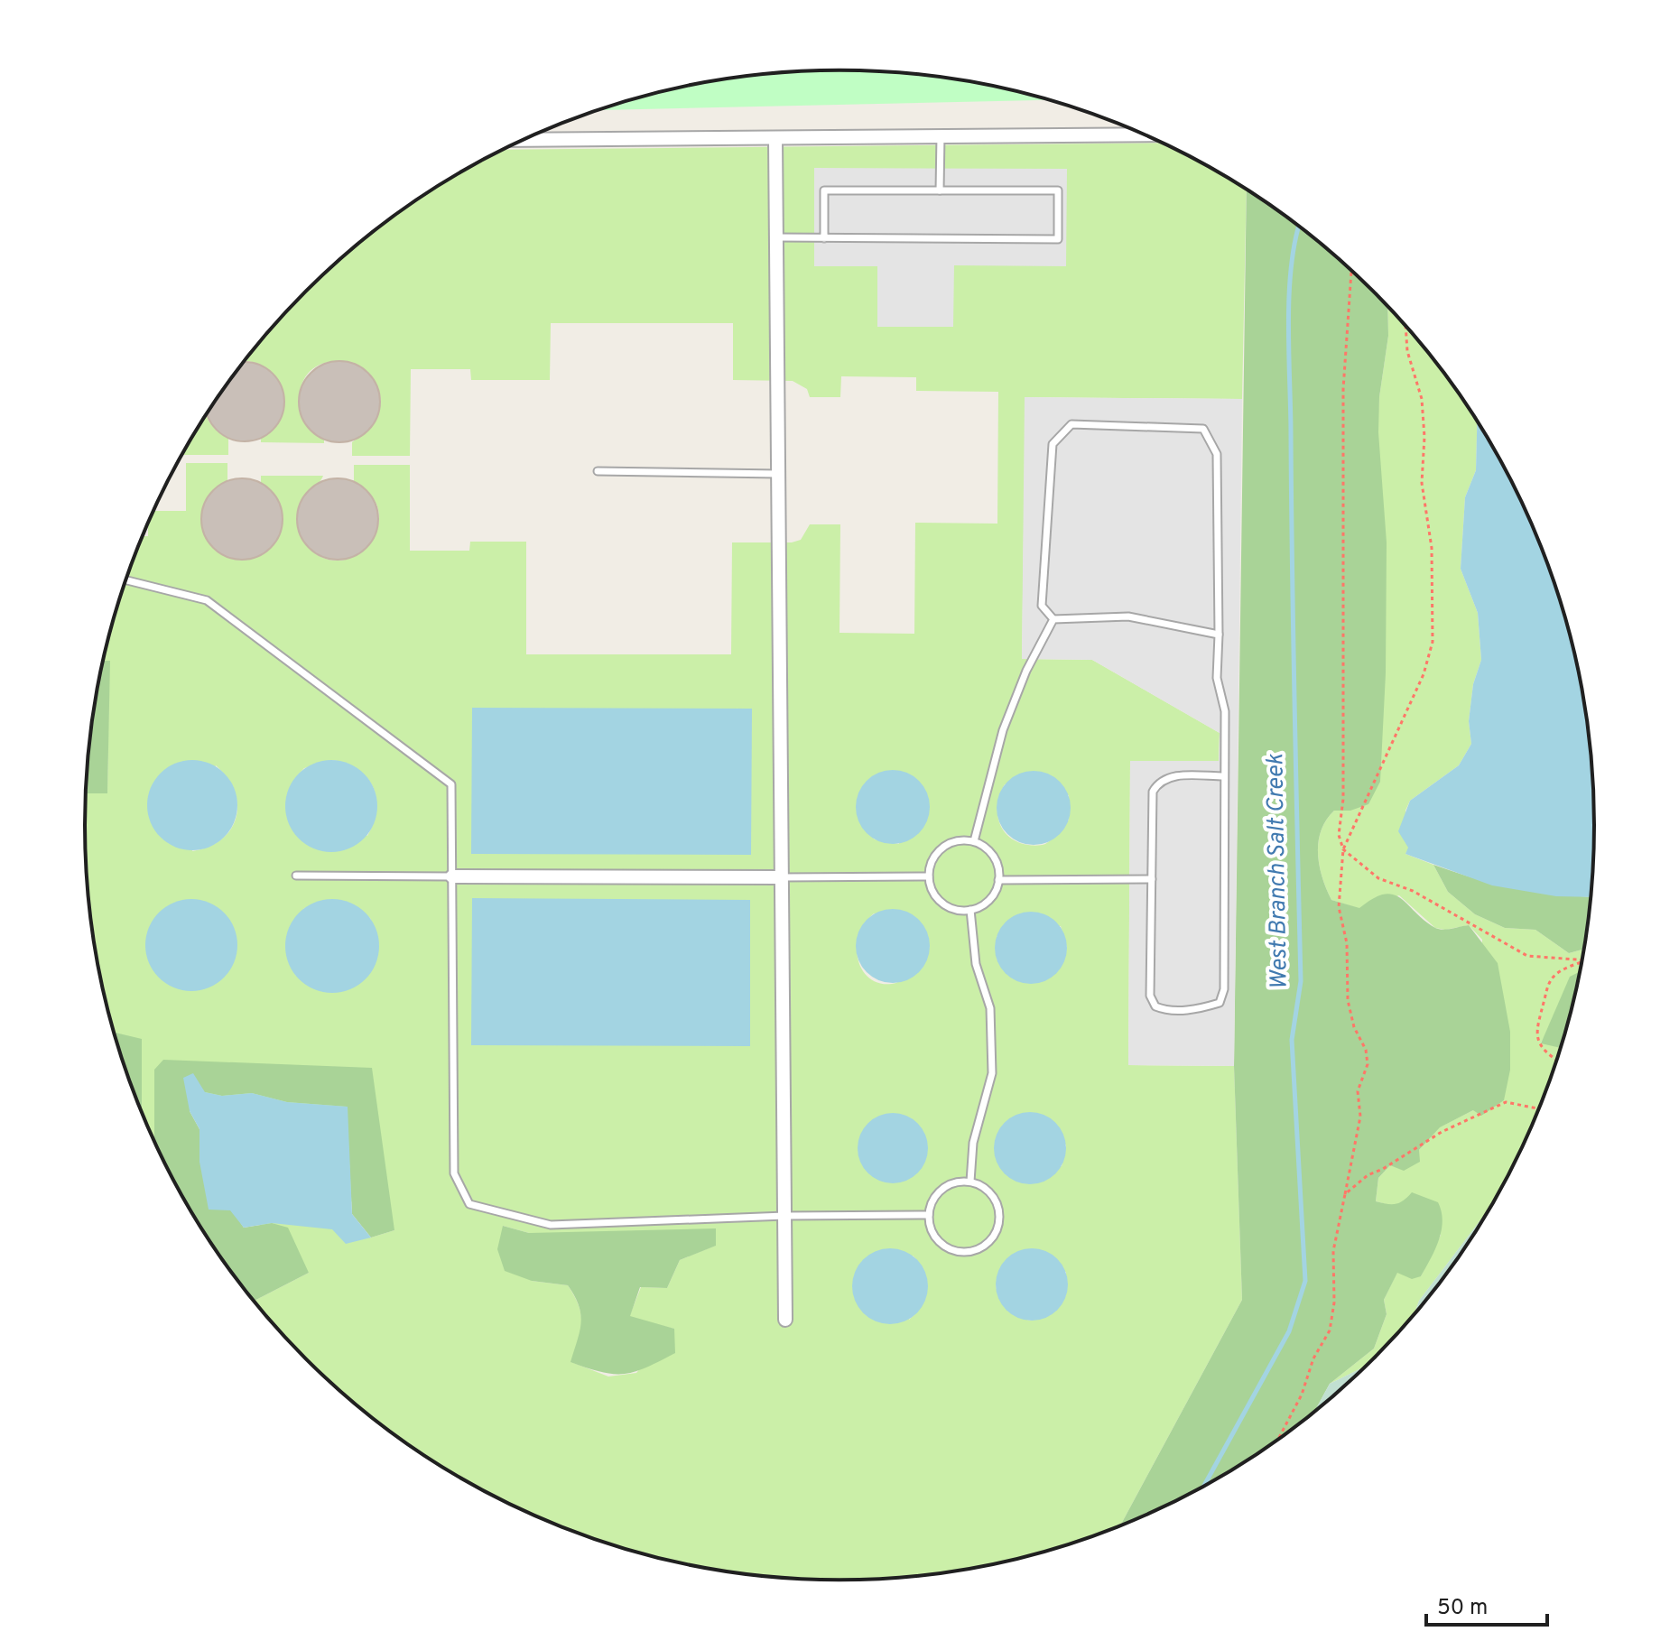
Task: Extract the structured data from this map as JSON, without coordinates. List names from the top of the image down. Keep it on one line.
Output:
{"water":["West Branch Salt Creek"],"scale_bar":"50 m"}
